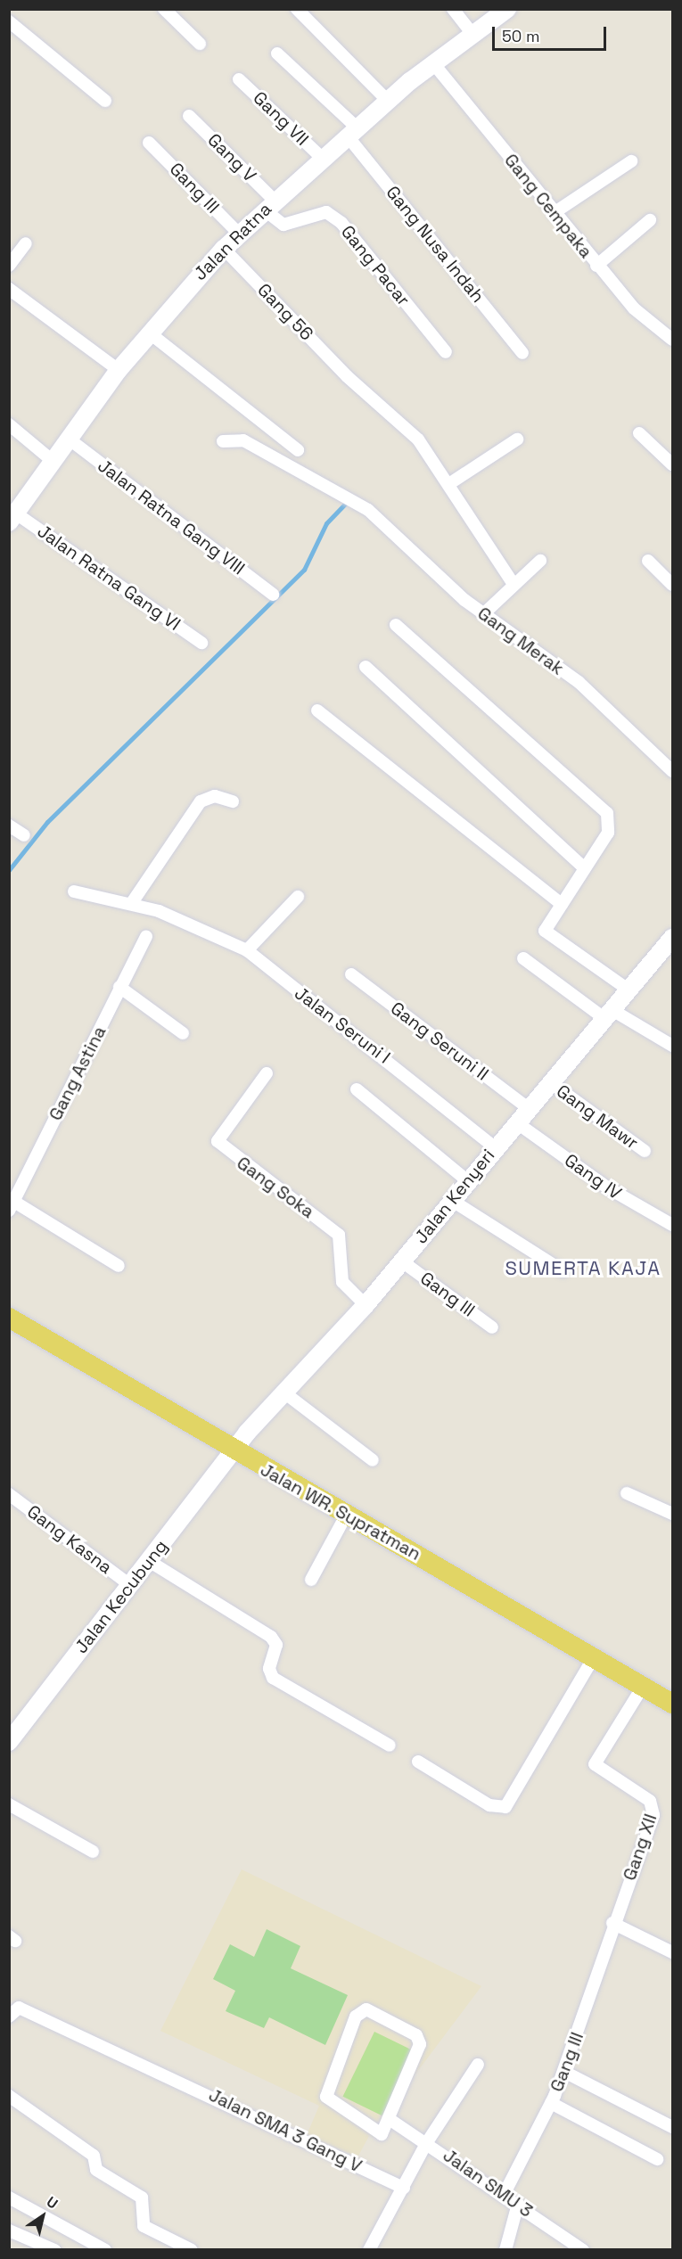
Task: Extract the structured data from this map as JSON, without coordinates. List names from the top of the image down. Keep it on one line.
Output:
{"streets":{"main road":["Jalan WR. Supratman"],"street":["Gang VII","Gang V","Gang III","Gang Cempaka","Jalan Ratna","Gang Nusa Indah","Gang Pacar","Gang 56","Jalan Ratna Gang VIII","Jalan Ratna Gang VI","Gang Merak","Jalan Seruni I","Gang Seruni II","Gang Astina","Gang Mawr","Gang IV","Gang Soka","Jalan Kenyeri","Gang Kasna","Jalan Kecubung","Gang XII","Jalan SMA 3 Gang V","Jalan SMU 3"]},"crossings":[["Gang VII","Jalan Ratna"],["Gang V","Jalan Ratna"],["Gang V","Gang Pacar"],["Gang III","Jalan Ratna"],["Gang III","Jalan Kenyeri"],["Gang III","Gang XII"],["Gang III","Jalan SMU 3"],["Gang Cempaka","Jalan Ratna"],["Jalan Ratna","Gang Nusa Indah"],["Jalan Ratna","Gang Pacar"],["Jalan Ratna","Gang 56"],["Jalan Ratna","Jalan Ratna Gang VIII"],["Jalan Ratna","Jalan Ratna Gang VI"],["Jalan Seruni I","Jalan Kenyeri"],["Gang Seruni II","Jalan Kenyeri"],["Gang Mawr","Jalan Kenyeri"],["Gang IV","Jalan Kenyeri"],["Gang Soka","Jalan Kenyeri"],["Jalan Kenyeri","Jalan WR. Supratman"],["Jalan Kenyeri","Jalan Kecubung"],["Jalan WR. Supratman","Jalan Kecubung"],["Jalan WR. Supratman","Gang XII"],["Gang Kasna","Jalan Kecubung"]],"districts":["SUMERTA KAJA"],"scale_bar":"50 m","north":"top right"}
